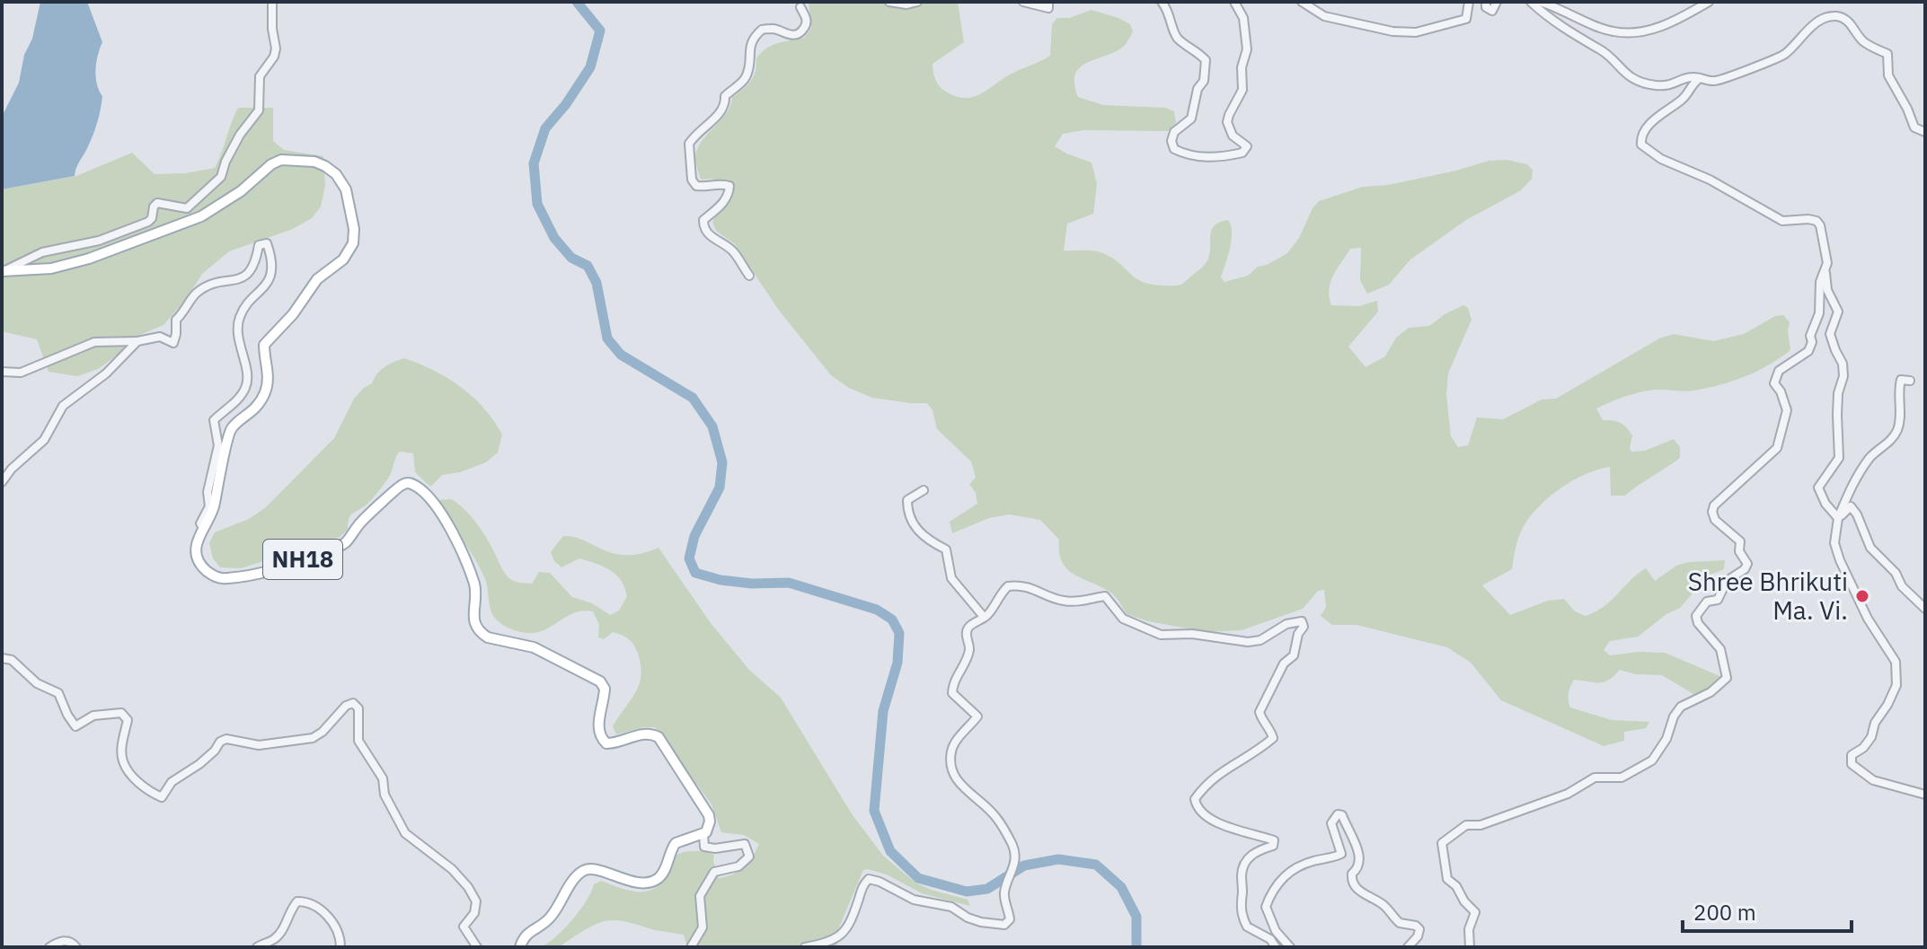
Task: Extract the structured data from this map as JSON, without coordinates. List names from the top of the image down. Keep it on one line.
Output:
{"streets":{"main road":["NH18"]},"places":["Shree Bhrikuti Ma. Vi."],"scale_bar":"200 m"}
